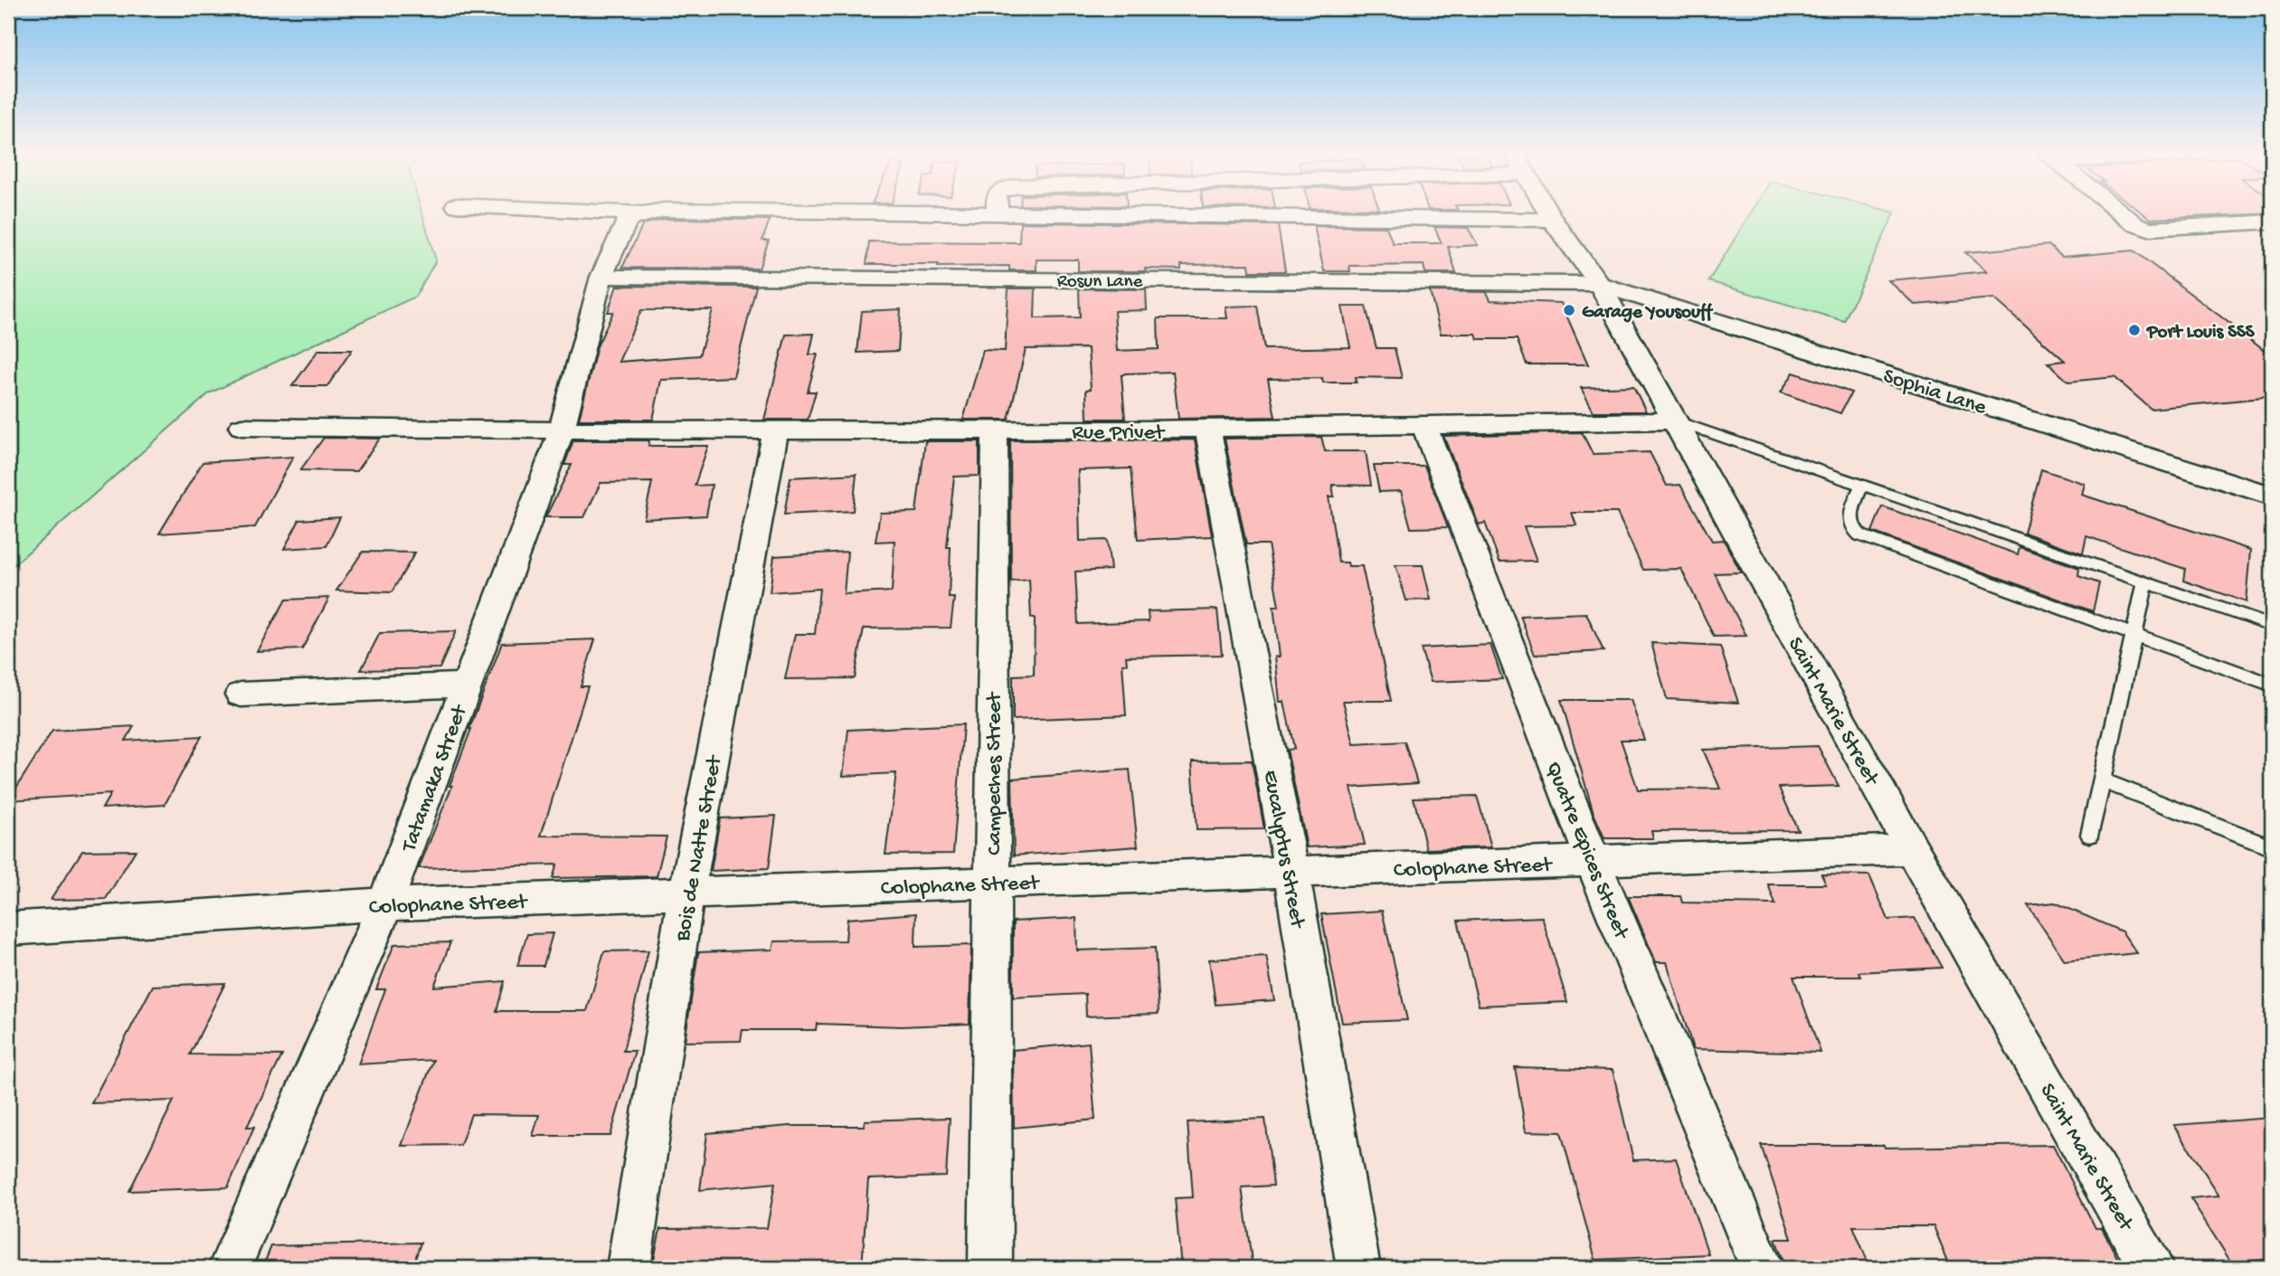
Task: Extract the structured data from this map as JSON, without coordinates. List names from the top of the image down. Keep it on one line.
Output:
{"streets":{"street":["Rosun Lane","Sophia Lane","Rue Privet","Saint Marie Street","Campeches Street","Tatamaka Street","Bois de Natte Street","Eucalyptus Street","Quatre Epices Street","Colophane Street"]},"crossings":[["Rosun Lane","Sophia Lane"],["Rosun Lane","Saint Marie Street"],["Rosun Lane","Tatamaka Street"],["Sophia Lane","Saint Marie Street"],["Rue Privet","Saint Marie Street"],["Rue Privet","Campeches Street"],["Rue Privet","Tatamaka Street"],["Rue Privet","Bois de Natte Street"],["Rue Privet","Eucalyptus Street"],["Rue Privet","Quatre Epices Street"],["Saint Marie Street","Colophane Street"],["Campeches Street","Colophane Street"],["Tatamaka Street","Colophane Street"],["Bois de Natte Street","Colophane Street"],["Eucalyptus Street","Colophane Street"],["Quatre Epices Street","Colophane Street"]],"places":["Garage Yousouff","Port Louis SSS"]}
